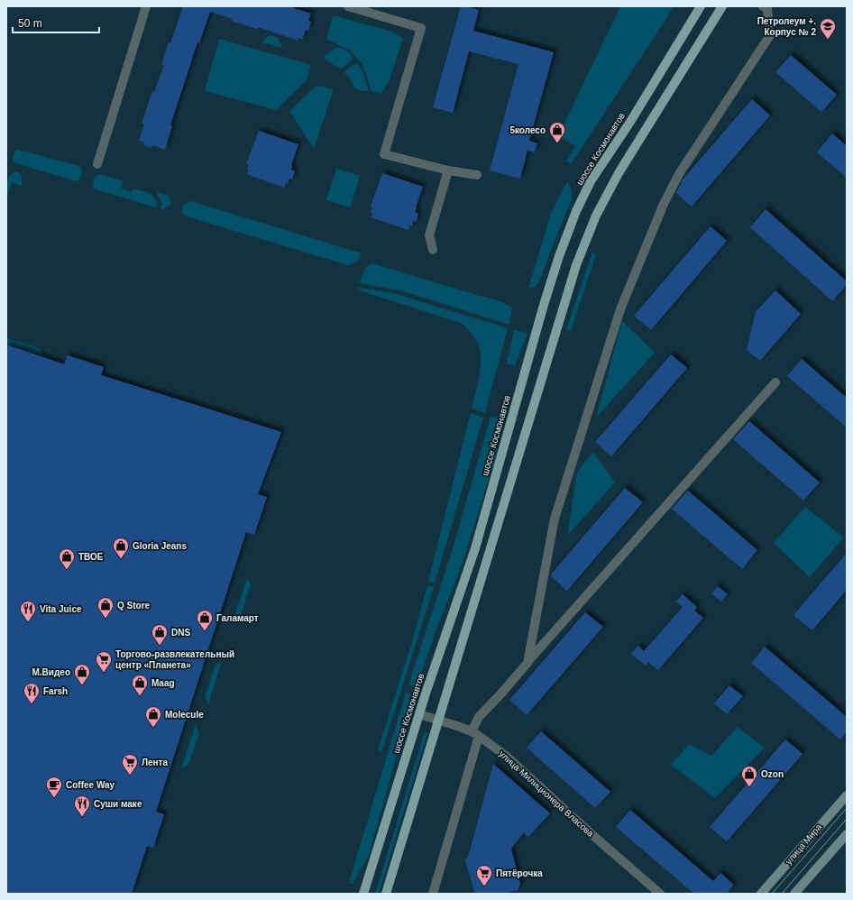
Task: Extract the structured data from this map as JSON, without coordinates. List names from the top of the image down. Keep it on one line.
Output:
{"streets":{"main road":["шоссе Космонавтов","улица Мира"],"street":["улица Милиционера Власова"]},"crossings":[["шоссе Космонавтов","улица Милиционера Власова"]],"places":{"school or university":["Петролеум +. Корпус № 2"],"shop":["5колесо","Gloria Jeans","ТВОЕ","Q Store","Галамарт","DNS","М.Видео","Maag","Molecule","Ozon"],"restaurant":["Vita Juice","Farsh","Суши маке"],"supermarket":["Торгово-развлекательный центр «Планета»","Лента","Пятёрочка"],"cafe":["Coffee Way"]},"scale_bar":"50 m"}
